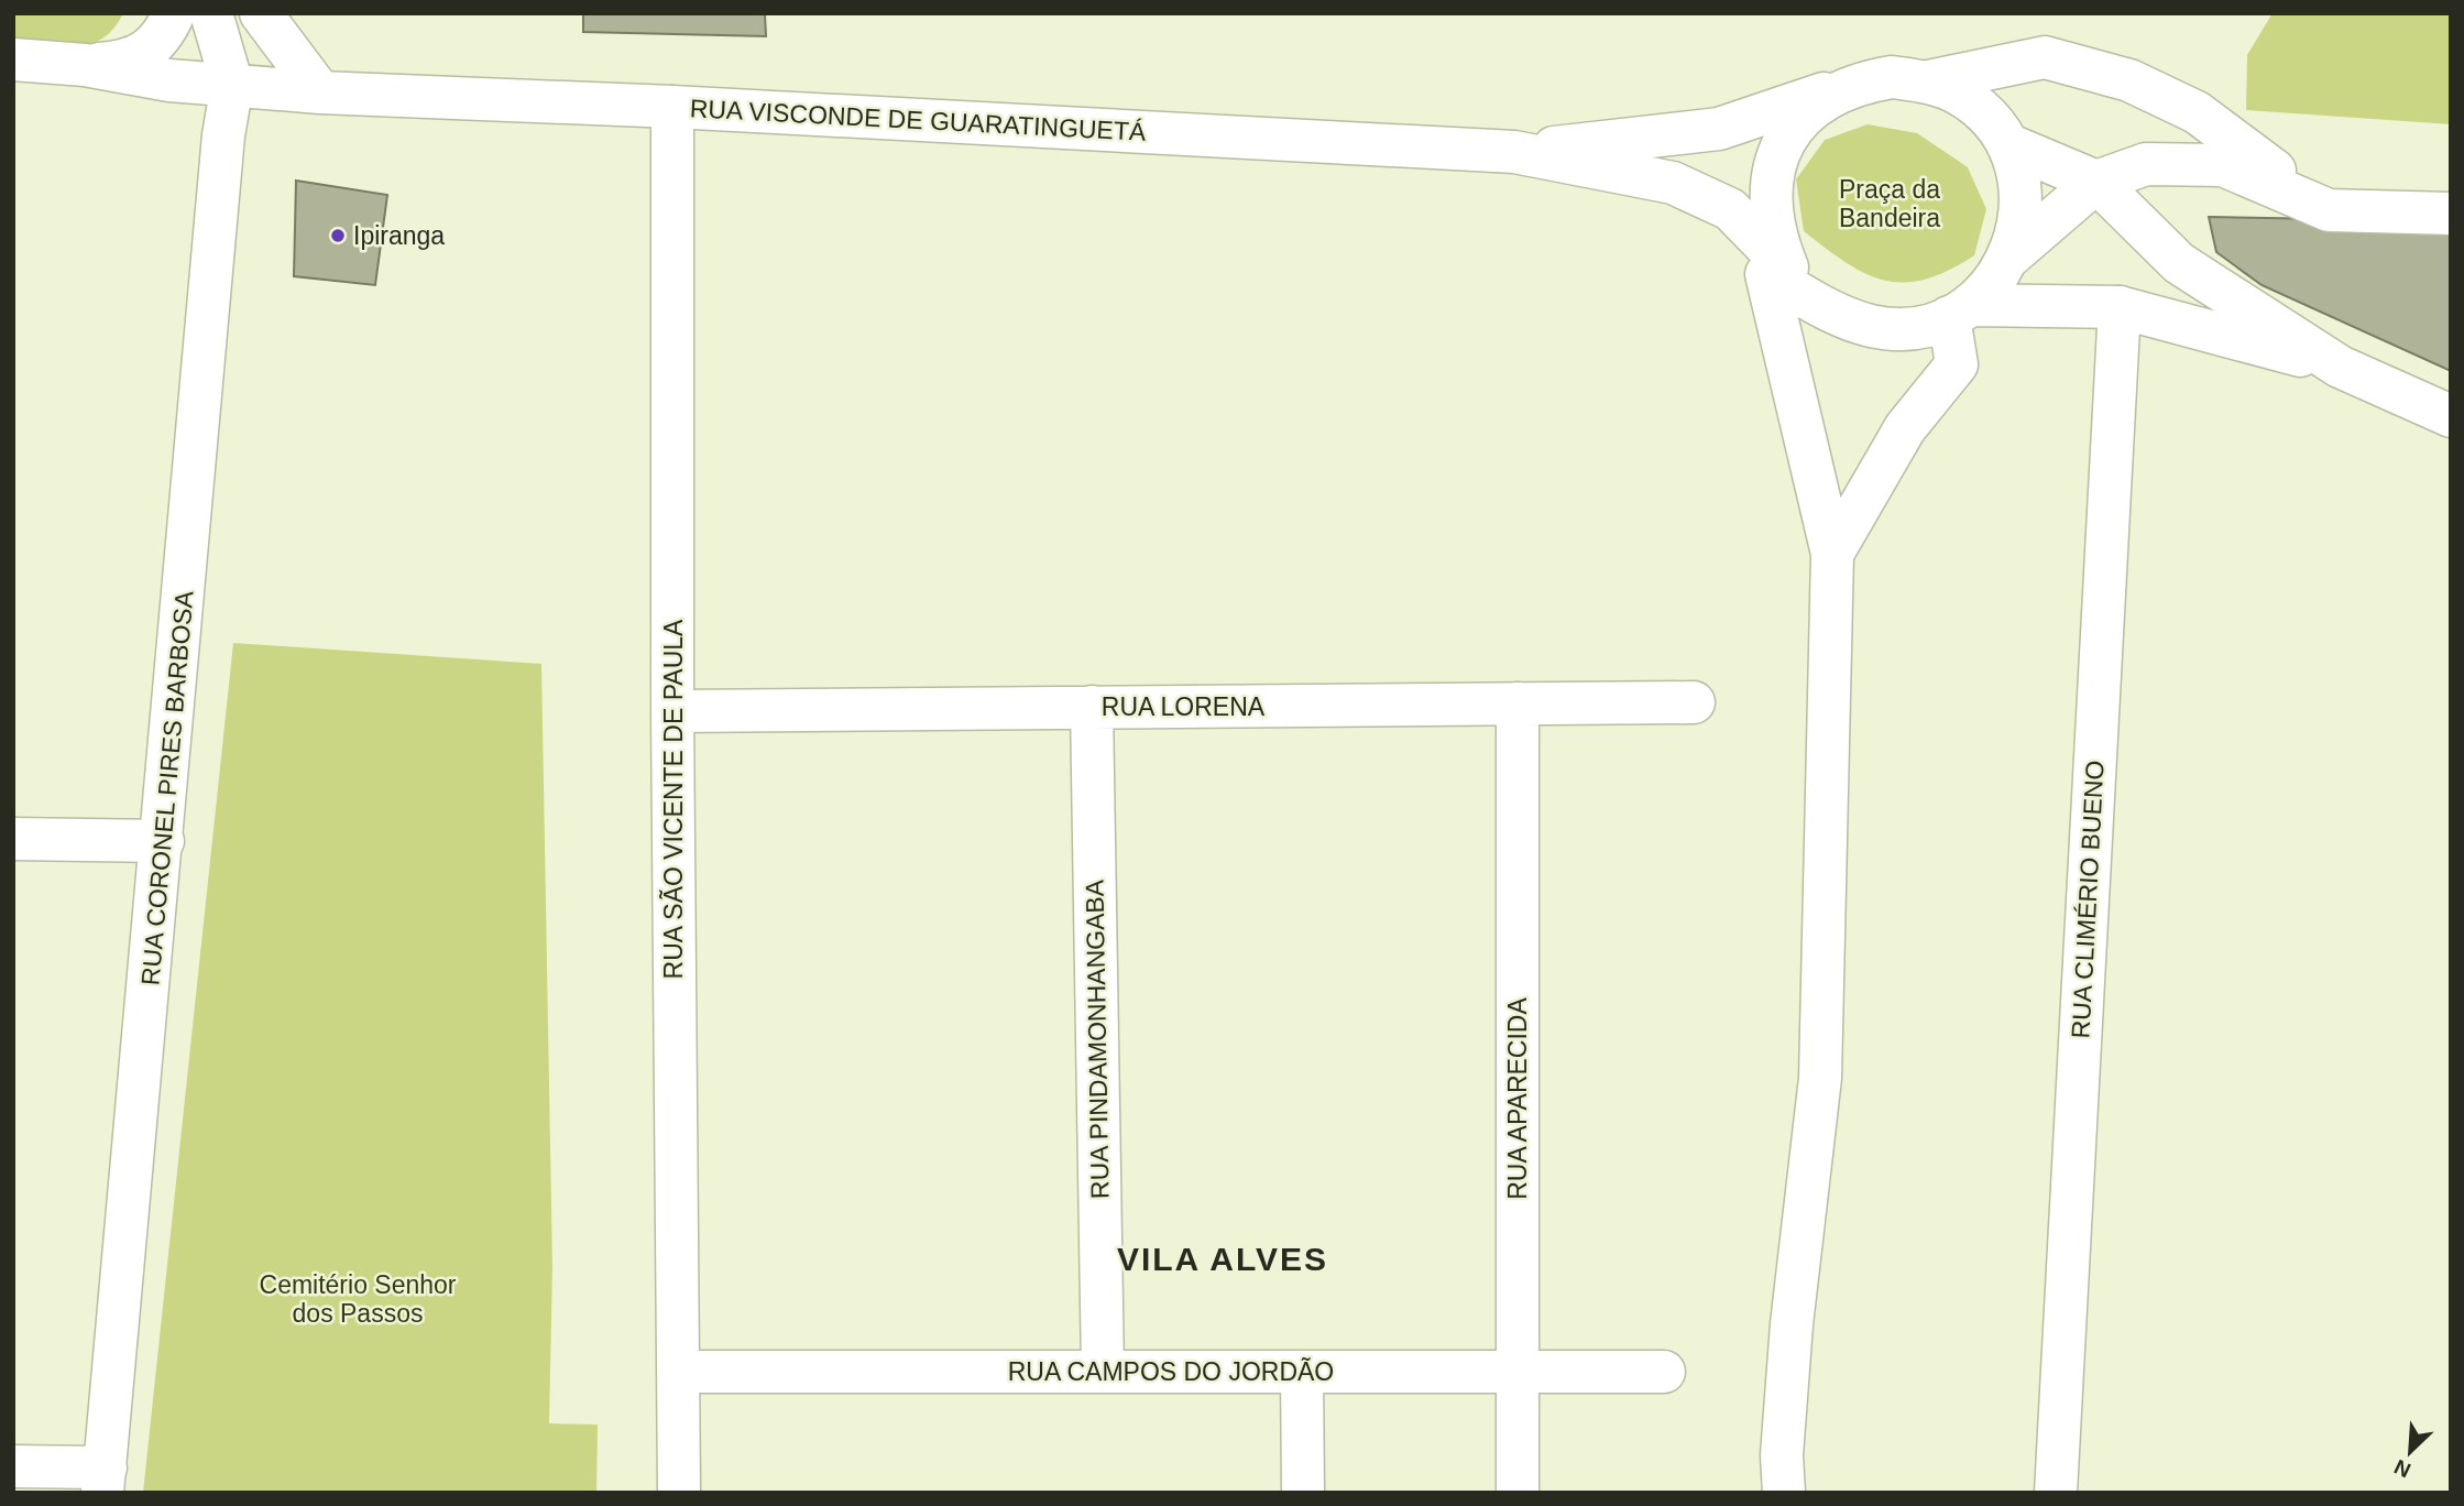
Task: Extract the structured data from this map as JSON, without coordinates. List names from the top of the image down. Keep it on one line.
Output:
{"streets":{"street":["RUA VISCONDE DE GUARATINGUETÁ","RUA LORENA","RUA CORONEL PIRES BARBOSA","RUA SÃO VICENTE DE PAULA","RUA CLIMÉRIO BUENO","RUA PINDAMONHANGABA","RUA APARECIDA","RUA CAMPOS DO JORDÃO"]},"crossings":[["RUA VISCONDE DE GUARATINGUETÁ","RUA CORONEL PIRES BARBOSA"],["RUA VISCONDE DE GUARATINGUETÁ","RUA SÃO VICENTE DE PAULA"],["RUA LORENA","RUA SÃO VICENTE DE PAULA"],["RUA LORENA","RUA PINDAMONHANGABA"],["RUA LORENA","RUA APARECIDA"],["RUA SÃO VICENTE DE PAULA","RUA CAMPOS DO JORDÃO"],["RUA PINDAMONHANGABA","RUA CAMPOS DO JORDÃO"],["RUA APARECIDA","RUA CAMPOS DO JORDÃO"]],"districts":["VILA ALVES"],"parks":["Praça da Bandeira","Cemitério Senhor dos Passos"],"places":["Ipiranga"],"north":"bottom left"}
